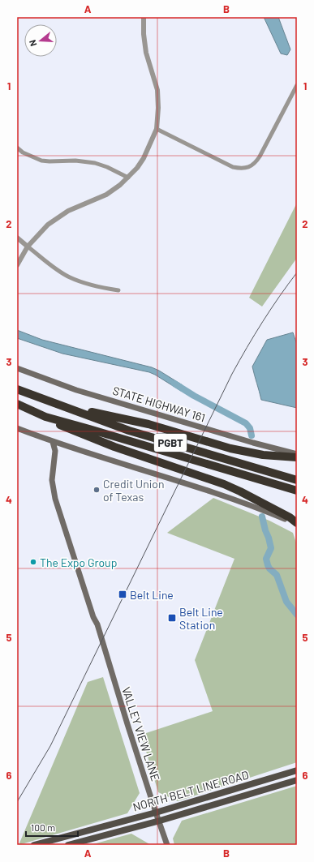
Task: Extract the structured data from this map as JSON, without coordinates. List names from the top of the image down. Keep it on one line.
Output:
{"streets":{"highway":["PGBT"],"main road":["STATE HIGHWAY 161","VALLEY VIEW LANE","NORTH BELT LINE ROAD"]},"crossings":[["VALLEY VIEW LANE","NORTH BELT LINE ROAD"]],"places":{"other":["Credit Union of Texas","The Expo Group"],"transit":["Belt Line","Belt Line Station"]},"scale_bar":"100 m","north":"left","grid":{"columns":["A","B"],"rows":["1","2","3","4","5","6"]}}
